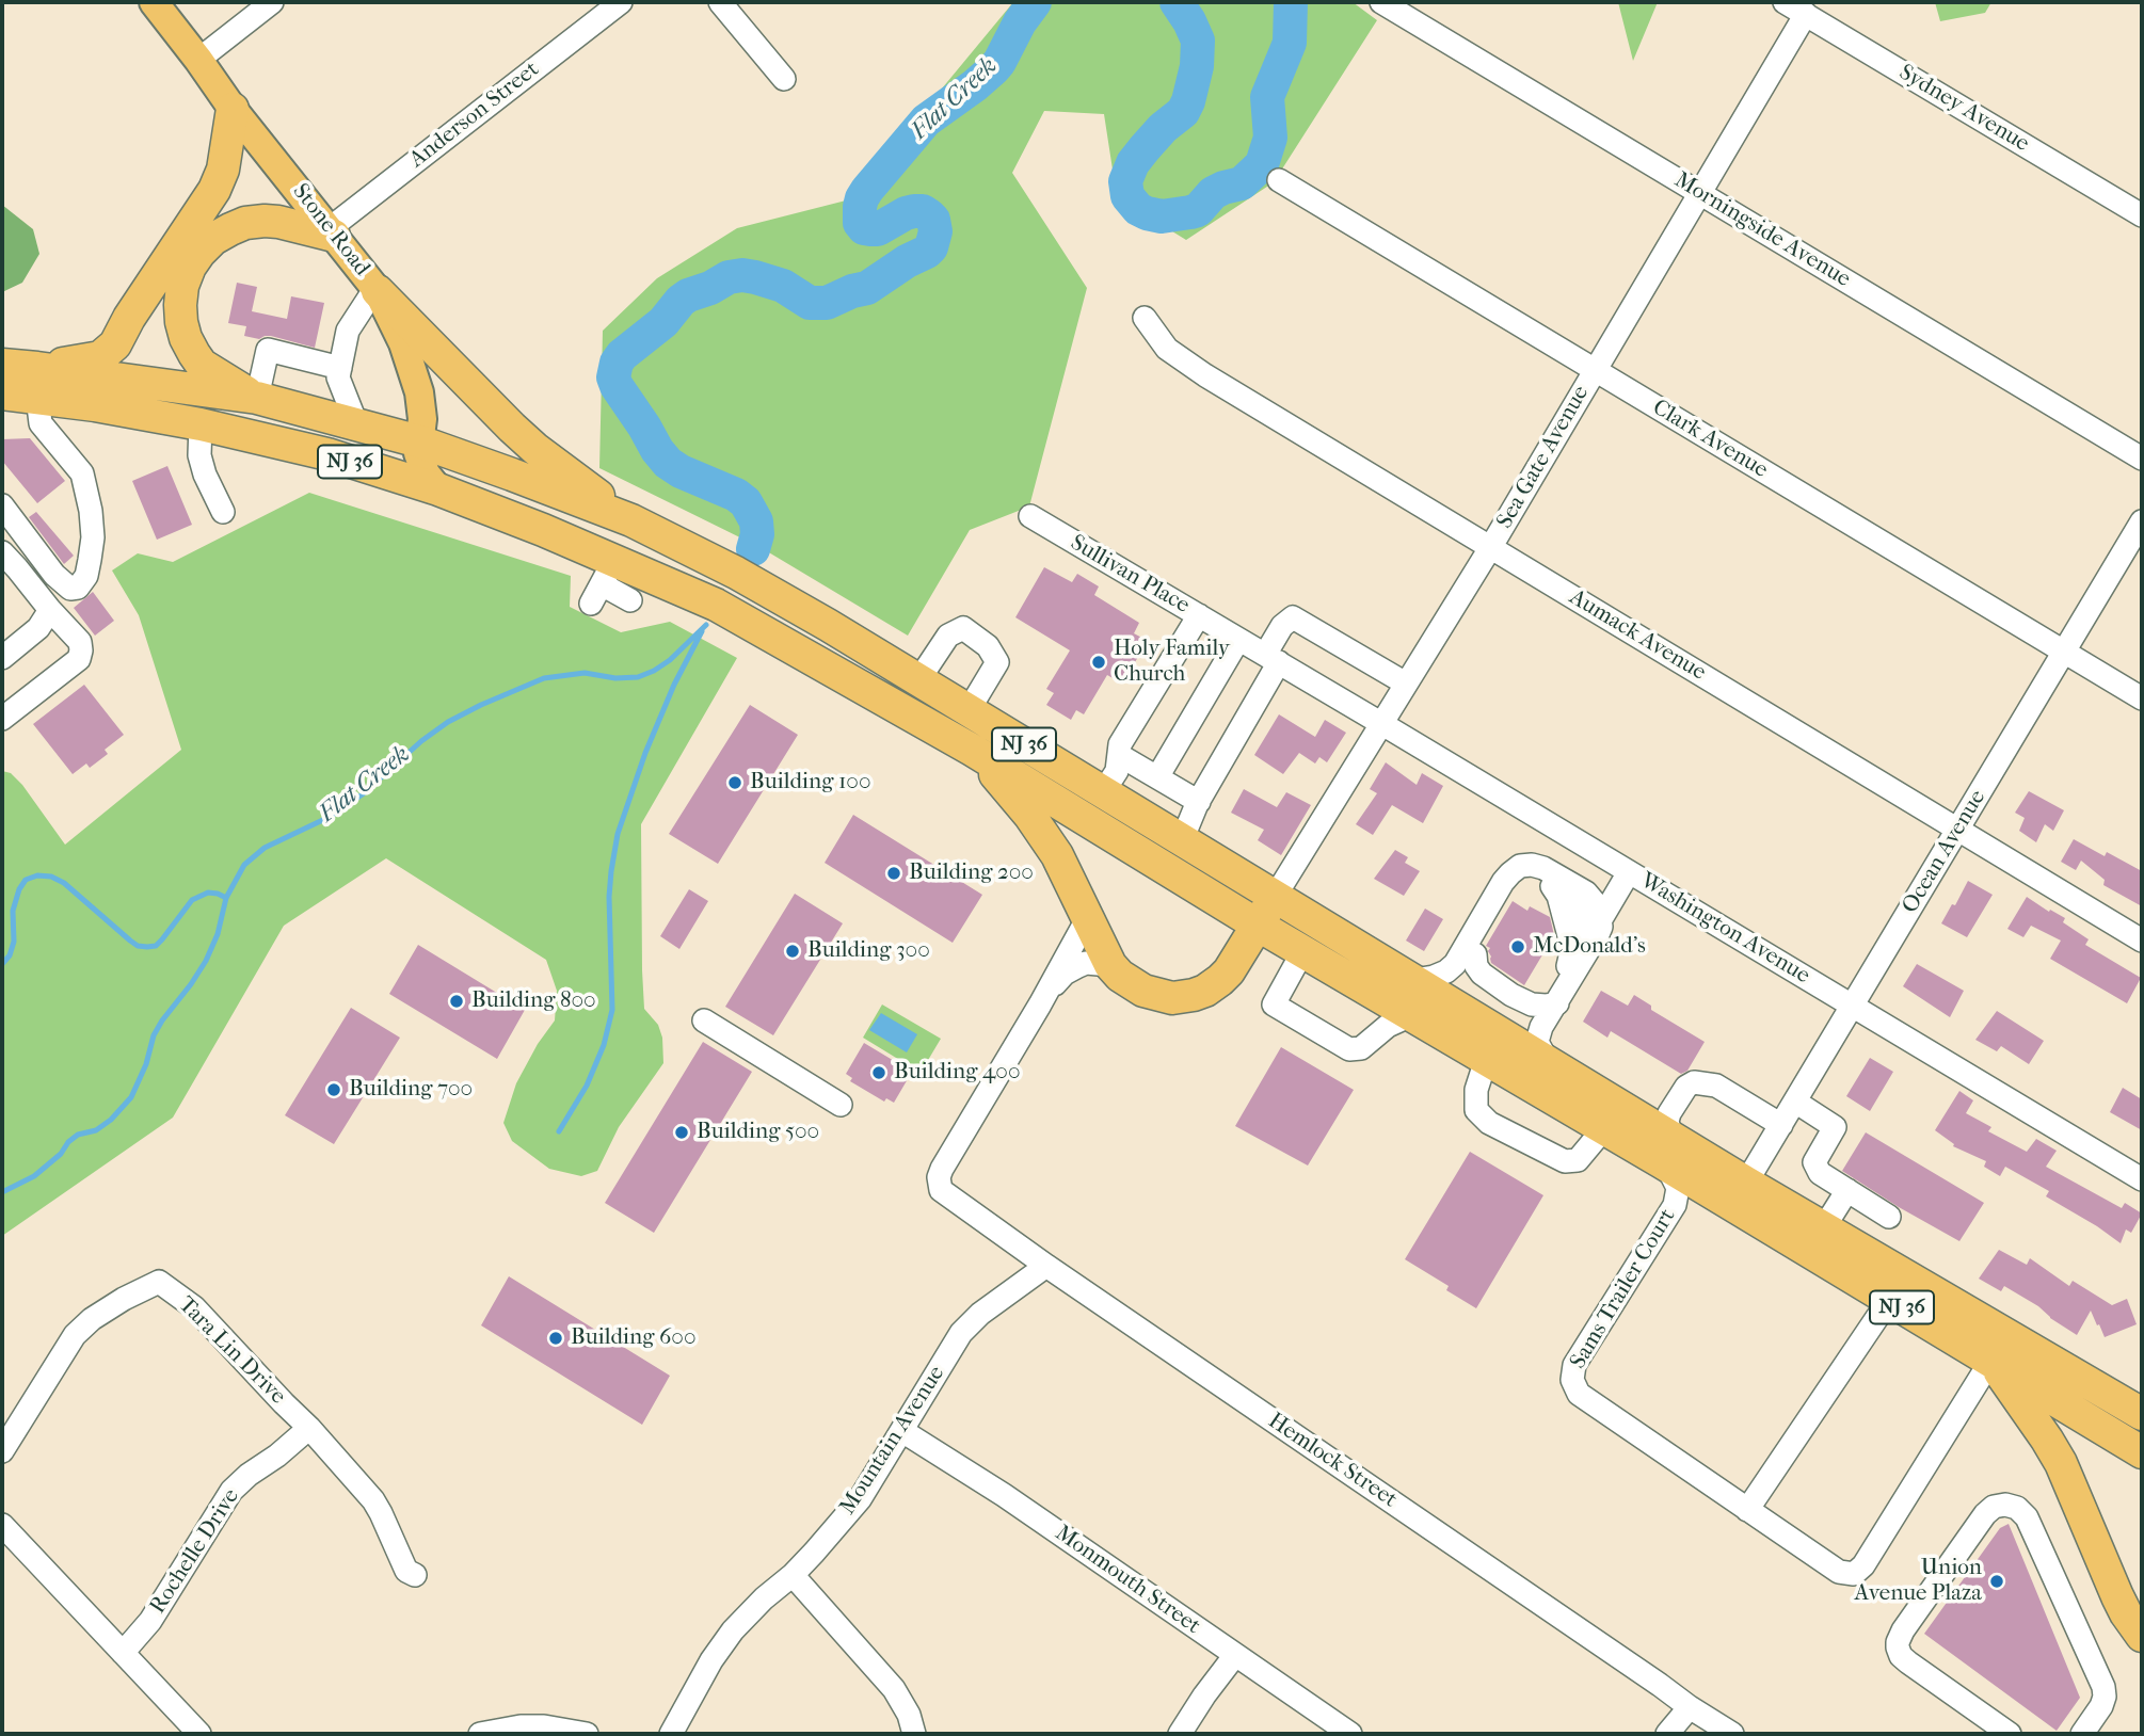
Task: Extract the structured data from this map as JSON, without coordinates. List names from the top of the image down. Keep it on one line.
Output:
{"streets":{"highway":["NJ 36"],"main road":["Stone Road"],"street":["Sydney Avenue","Anderson Street","Morningside Avenue","Clark Avenue","Sea Gate Avenue","Sullivan Place","Aumack Avenue","Ocean Avenue","Washington Avenue","Sams Trailer Court","Tara Lin Drive","Mountain Avenue","Hemlock Street","Rochelle Drive","Monmouth Street"]},"crossings":[["Sydney Avenue","Sea Gate Avenue"],["Anderson Street","Stone Road"],["Stone Road","NJ 36"],["Morningside Avenue","Sea Gate Avenue"],["Clark Avenue","Sea Gate Avenue"],["Clark Avenue","Ocean Avenue"],["Sea Gate Avenue","NJ 36"],["Sea Gate Avenue","Aumack Avenue"],["Sea Gate Avenue","Washington Avenue"],["NJ 36","Ocean Avenue"],["NJ 36","Sams Trailer Court"],["Sullivan Place","Washington Avenue"],["Aumack Avenue","Ocean Avenue"],["Ocean Avenue","Washington Avenue"],["Tara Lin Drive","Rochelle Drive"],["Mountain Avenue","Hemlock Street"],["Mountain Avenue","Monmouth Street"]],"water":["Flat Creek"],"places":["Holy Family Church","Building 100","Building 200","McDonald's","Building 300","Building 800","Building 400","Building 700","Building 500","Building 600","Union Avenue Plaza"]}
